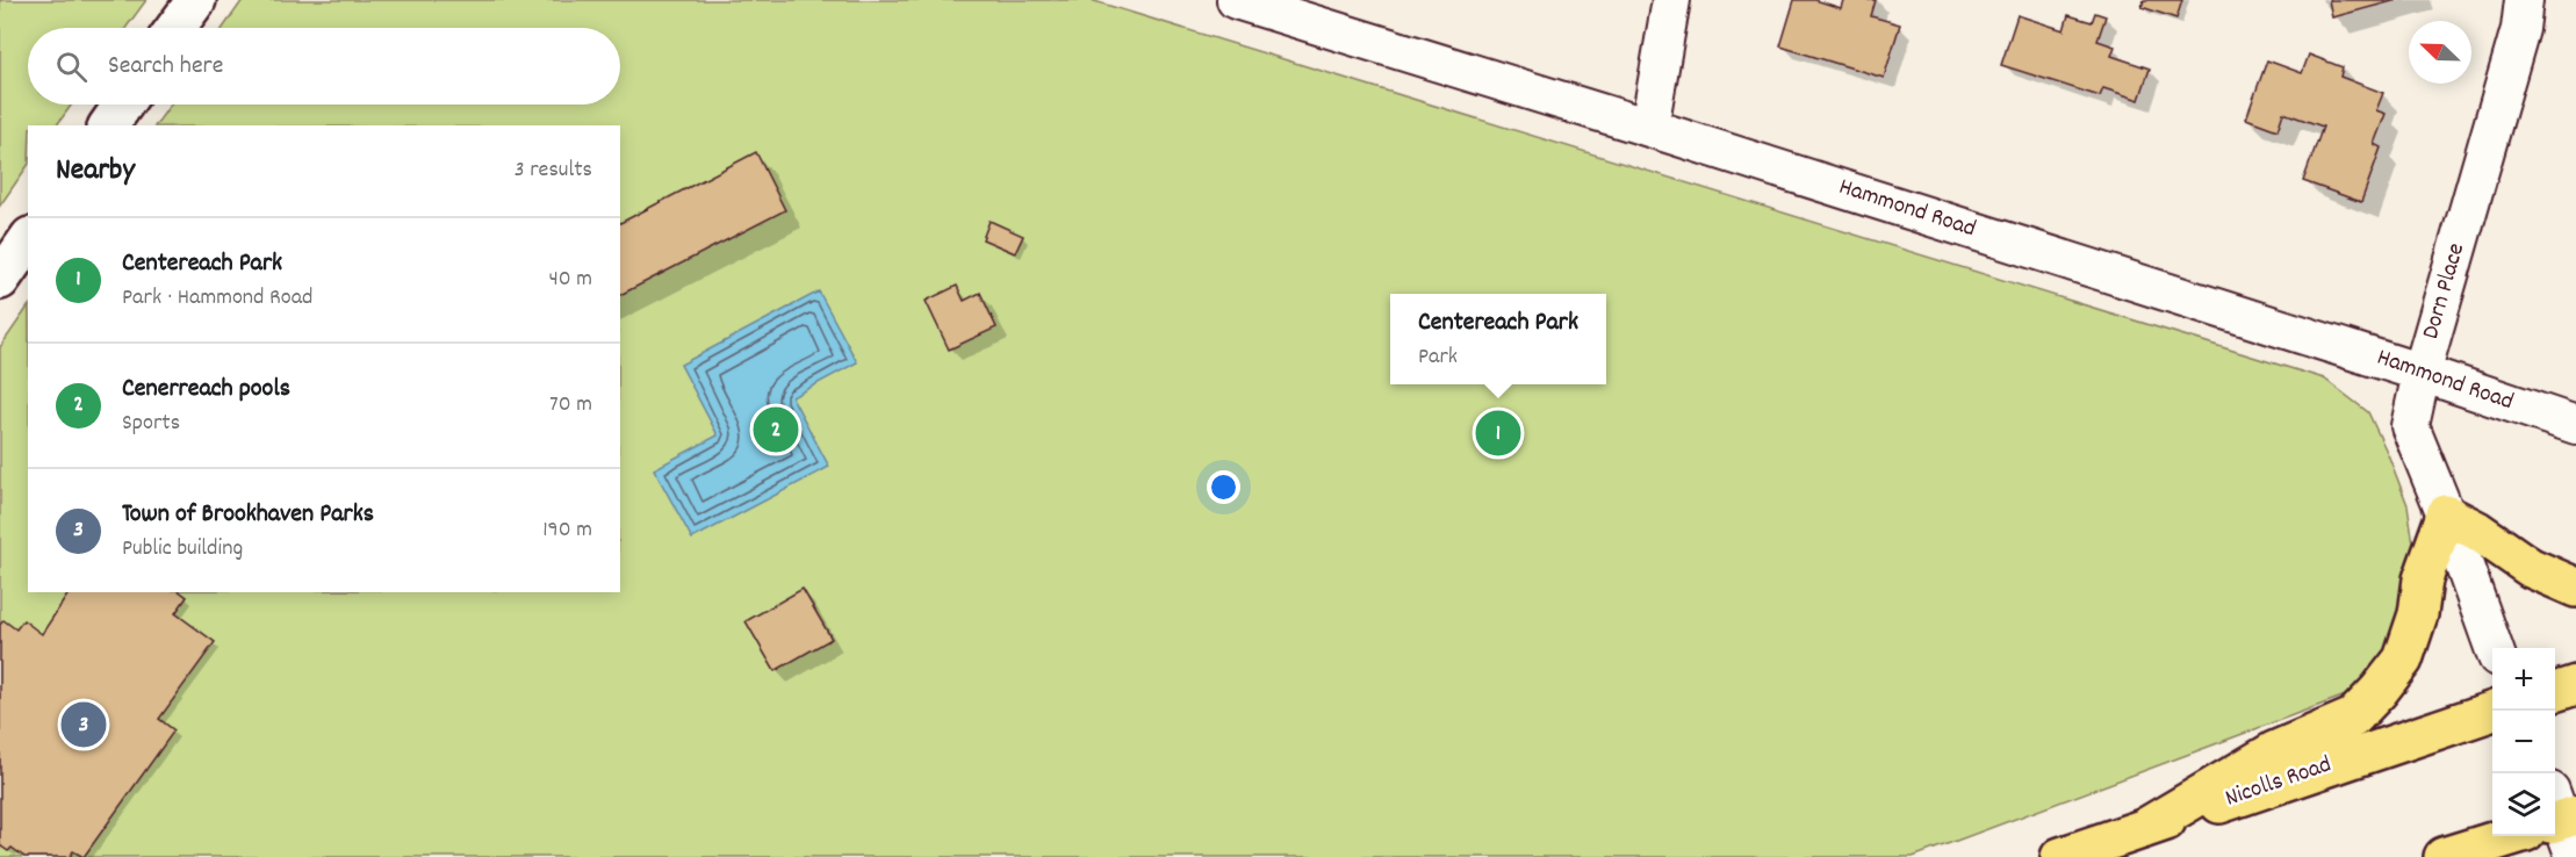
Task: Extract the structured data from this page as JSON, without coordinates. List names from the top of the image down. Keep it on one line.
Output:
{"streets":{"highway":["Nicolls Road"],"street":["Hammond Road","Dorn Place"]},"crossings":[["Hammond Road","Dorn Place"]],"north":"top left","page":{"search":"Search here","heading":["Nearby","3 results"],"list":[{"mark":"1","name":"Centereach Park","note":"Park · Hammond Road","value":"40 m"},{"mark":"2","name":"Cenerreach pools","note":"Sports","value":"70 m"},{"mark":"3","name":"Town of Brookhaven Parks","note":"Public building","value":"190 m"}],"popup":["Centereach Park","Park"],"pins":["2","1","3"],"map_buttons":["+","−"]}}
